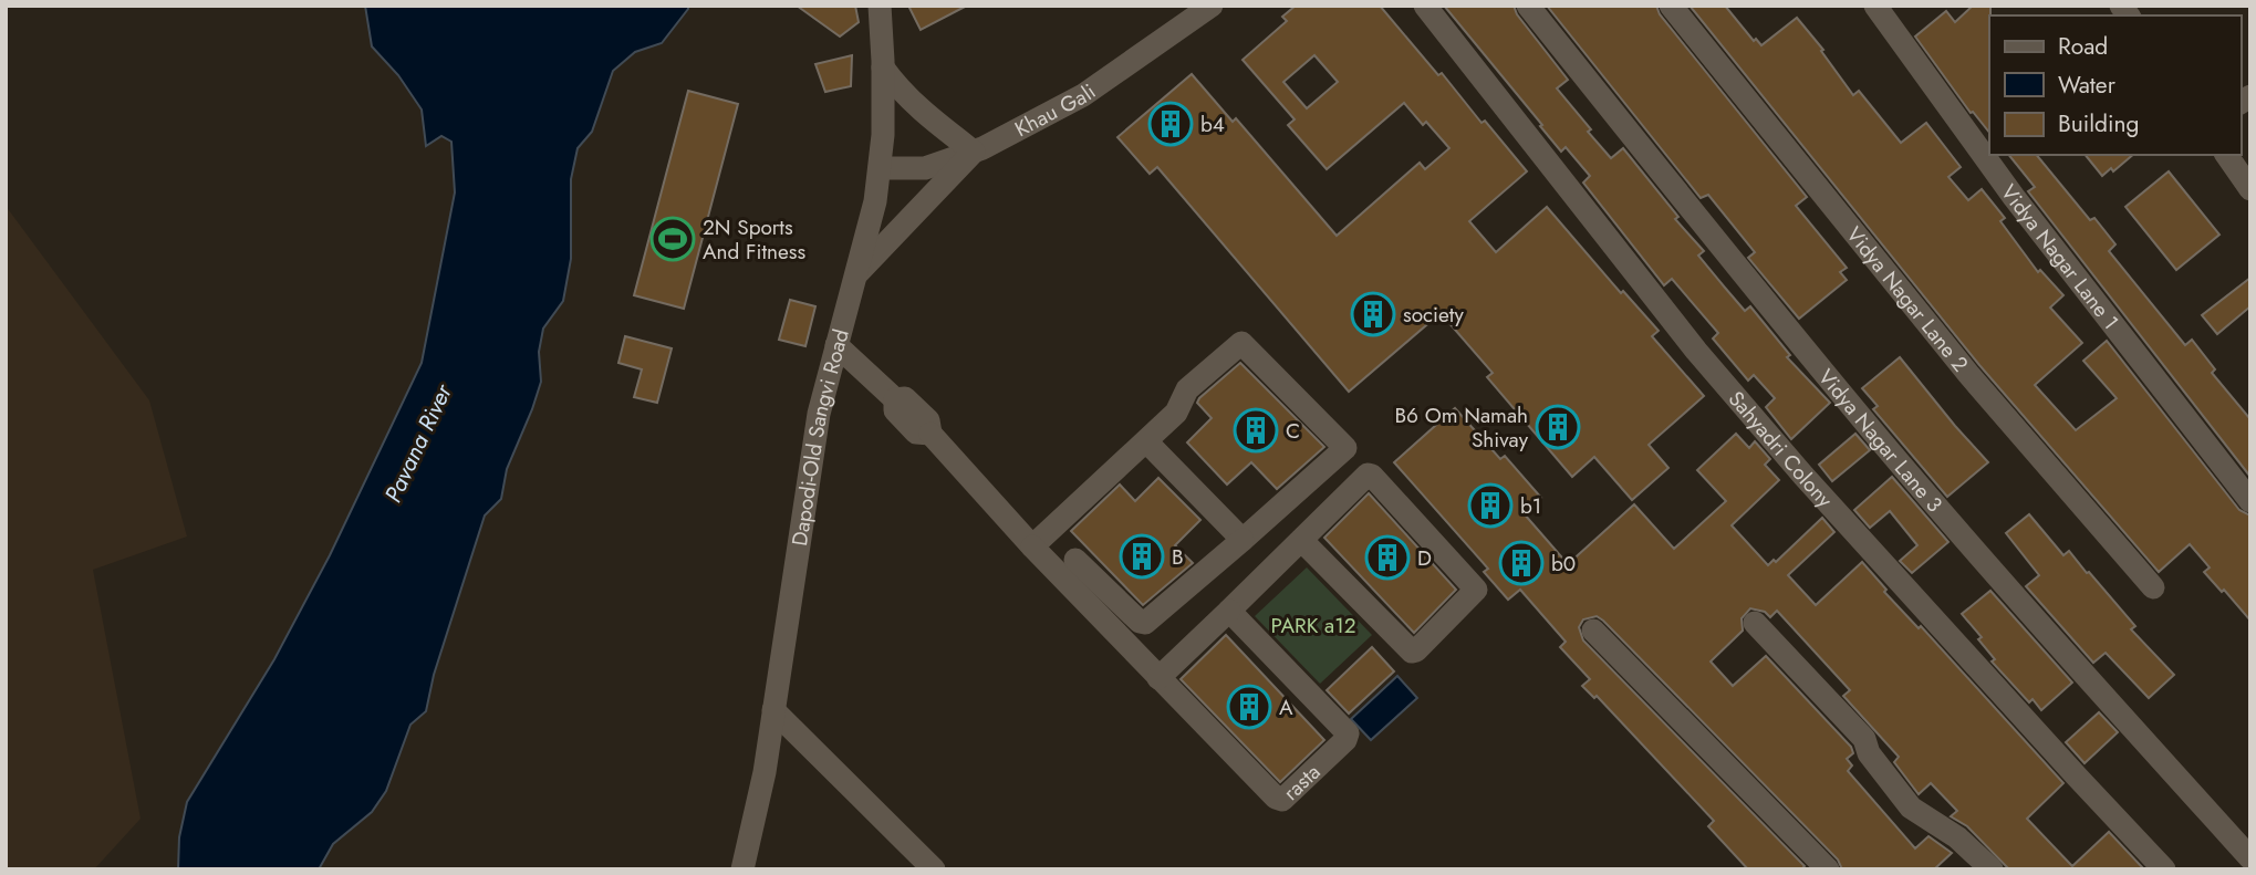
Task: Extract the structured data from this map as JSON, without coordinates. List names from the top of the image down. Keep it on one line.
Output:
{"streets":{"street":["Khau Gali","Vidya Nagar Lane 1","Vidya Nagar Lane 2","Dapodi-Old Sangvi Road","Vidya Nagar Lane 3","Sahyadri Colony","rasta"]},"crossings":[["Khau Gali","Dapodi-Old Sangvi Road"],["Dapodi-Old Sangvi Road","rasta"]],"water":["Pavana River"],"parks":["PARK a12"],"places":{"building":["b4","society","B6 Om Namah Shivay","C","b1","B","D","b0","A"],"sports":["2N Sports And Fitness"]},"legend":["Road","Water","Building"]}
